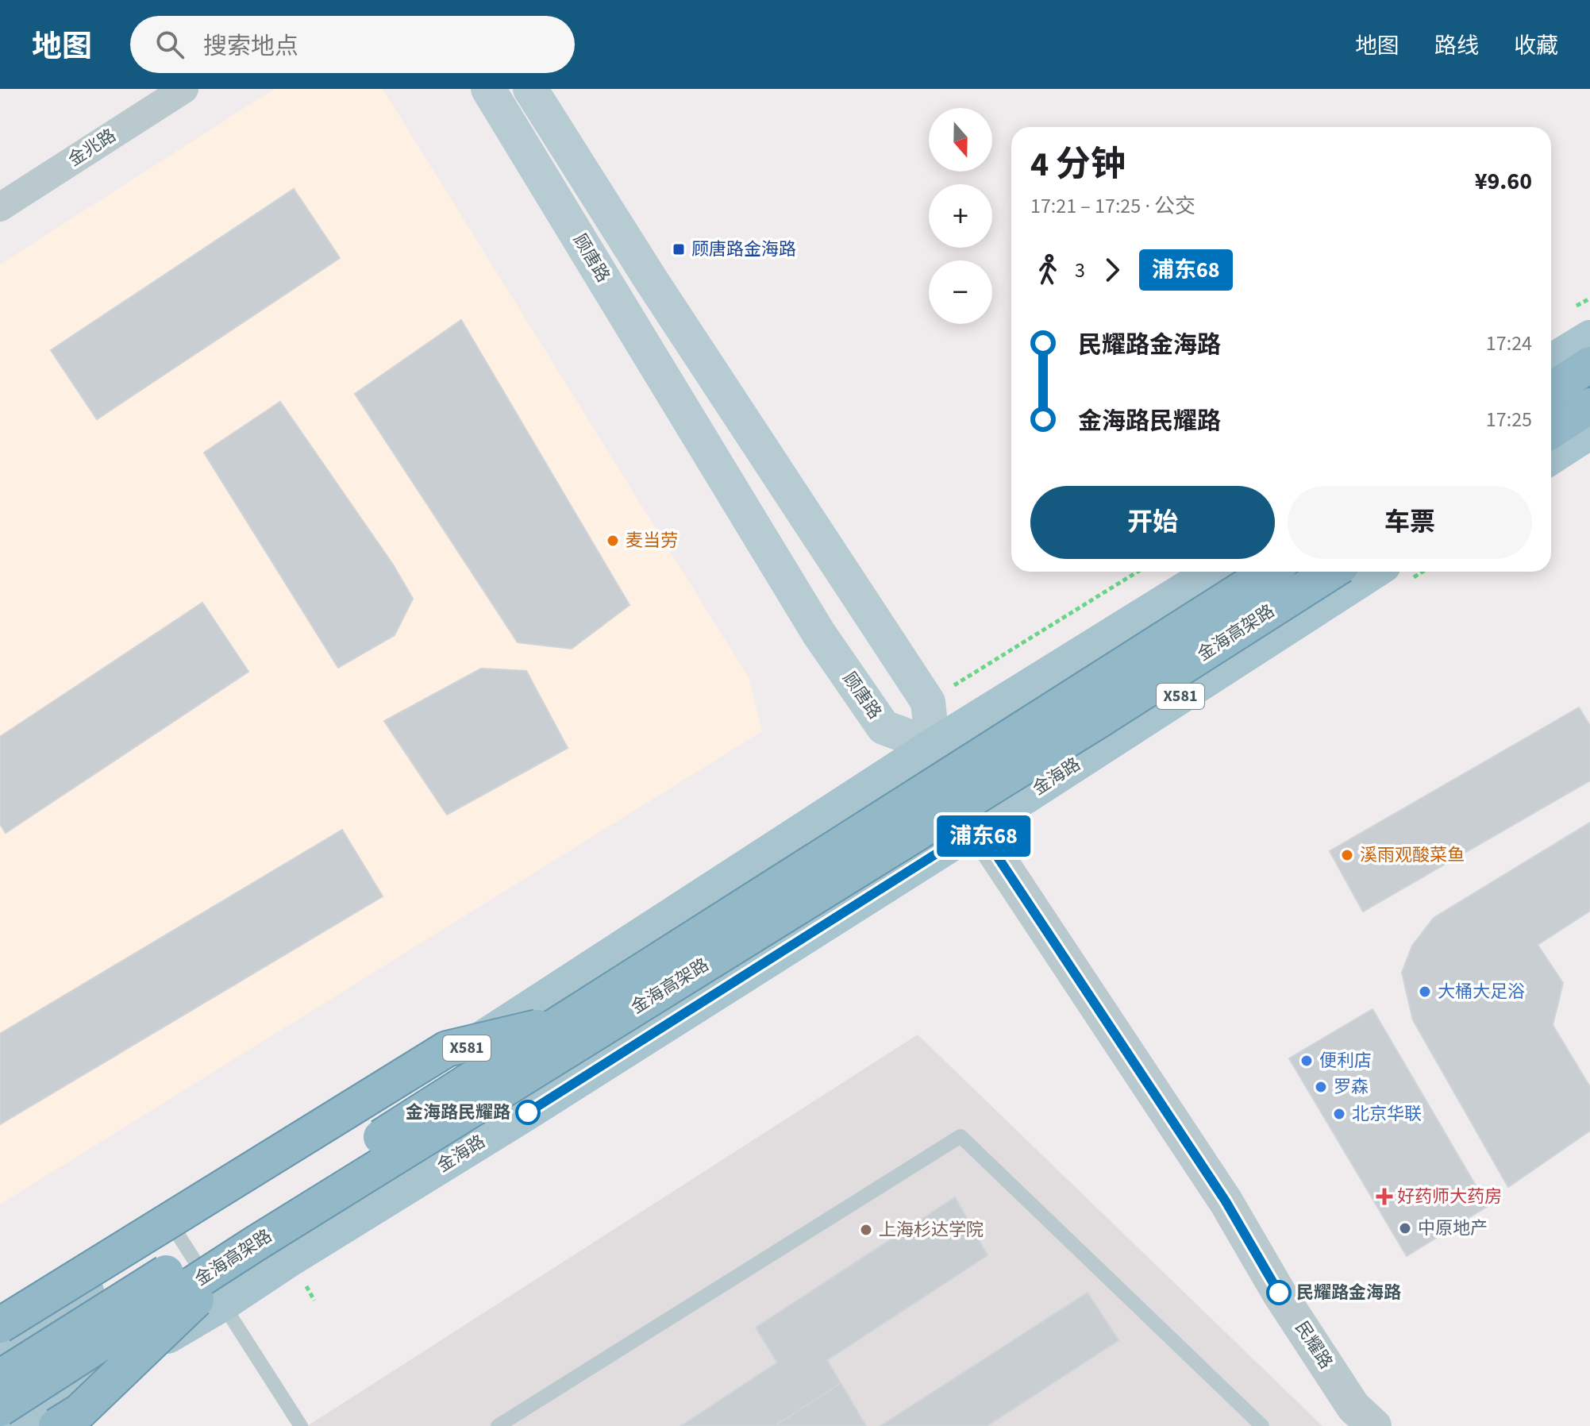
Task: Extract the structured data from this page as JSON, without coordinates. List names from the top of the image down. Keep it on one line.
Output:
{"streets":{"highway":["金海高架路"],"main road":["顾唐路","X581","金海路","民耀路"],"street":["金兆路"]},"crossings":[["顾唐路","X581"],["顾唐路","民耀路"],["X581","民耀路"],["金海路","民耀路"]],"places":{"transit":["顾唐路金海路"],"other":["麦当劳","溪雨观酸菜鱼","大桶大足浴","便利店","罗森","金海路民耀路","北京华联","中原地产","上海杉达学院","民耀路金海路"],"health":["好药师大药房"]},"lines":["bus line 浦东68"],"north":"bottom","page":{"header":"地图","search":"搜索地点","nav":["地图","路线","收藏"],"on_map":"浦东68","map_buttons":["+","−"],"heading":["4 分钟","17:21 – 17:25 · 公交","¥9.60"],"legs":["3","浦东68"],"list":[{"name":"民耀路金海路","value":"17:24"},{"name":"金海路民耀路","value":"17:25"}],"buttons":["开始","车票"]}}
